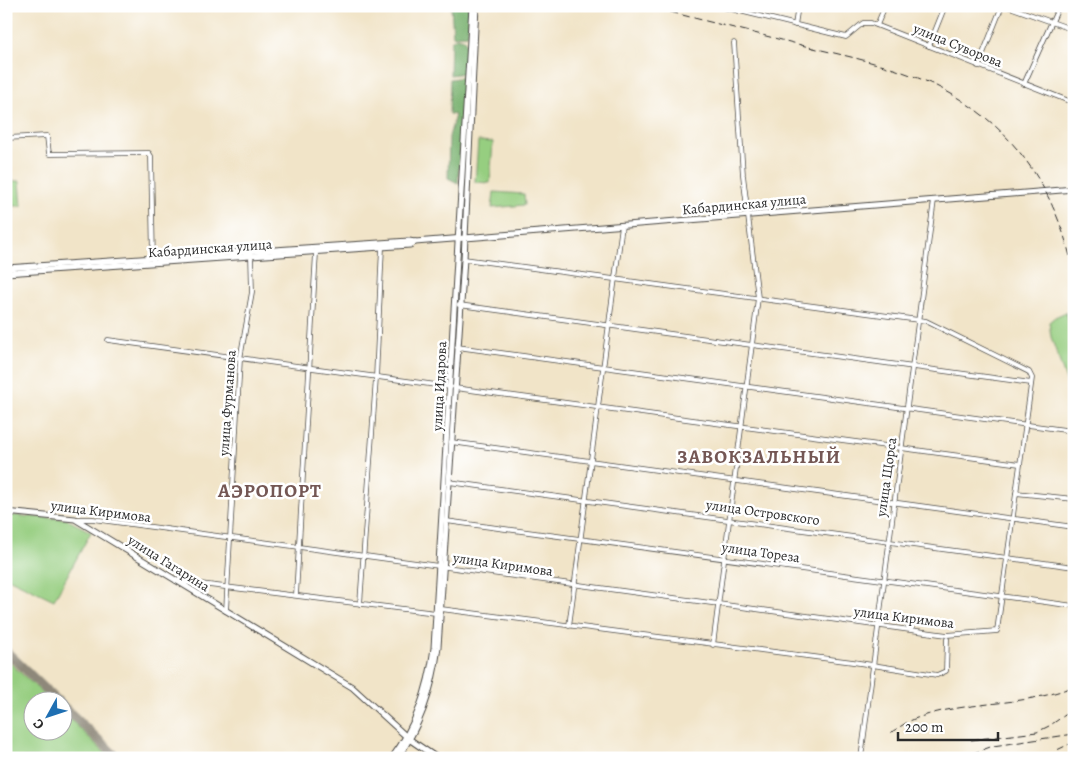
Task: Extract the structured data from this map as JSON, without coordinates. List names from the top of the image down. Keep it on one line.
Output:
{"streets":{"main road":["Кабардинская улица","улица Идарова","улица Киримова","улица Гагарина"],"street":["улица Суворова","улица Фурманова","улица Щорса","улица Островского","улица Тореза"]},"crossings":[["Кабардинская улица","улица Идарова"],["Кабардинская улица","улица Фурманова"],["Кабардинская улица","улица Щорса"],["улица Идарова","улица Киримова"],["улица Идарова","улица Островского"],["улица Идарова","улица Тореза"],["улица Идарова","улица Гагарина"],["улица Фурманова","улица Киримова"],["улица Фурманова","улица Гагарина"],["улица Щорса","улица Киримова"],["улица Щорса","улица Островского"],["улица Щорса","улица Тореза"],["улица Киримова","улица Тореза"],["улица Киримова","улица Гагарина"]],"districts":["ЗАВОКЗАЛЬНЫЙ","АЭРОПОРТ"],"scale_bar":"200 m","north":"bottom left"}
